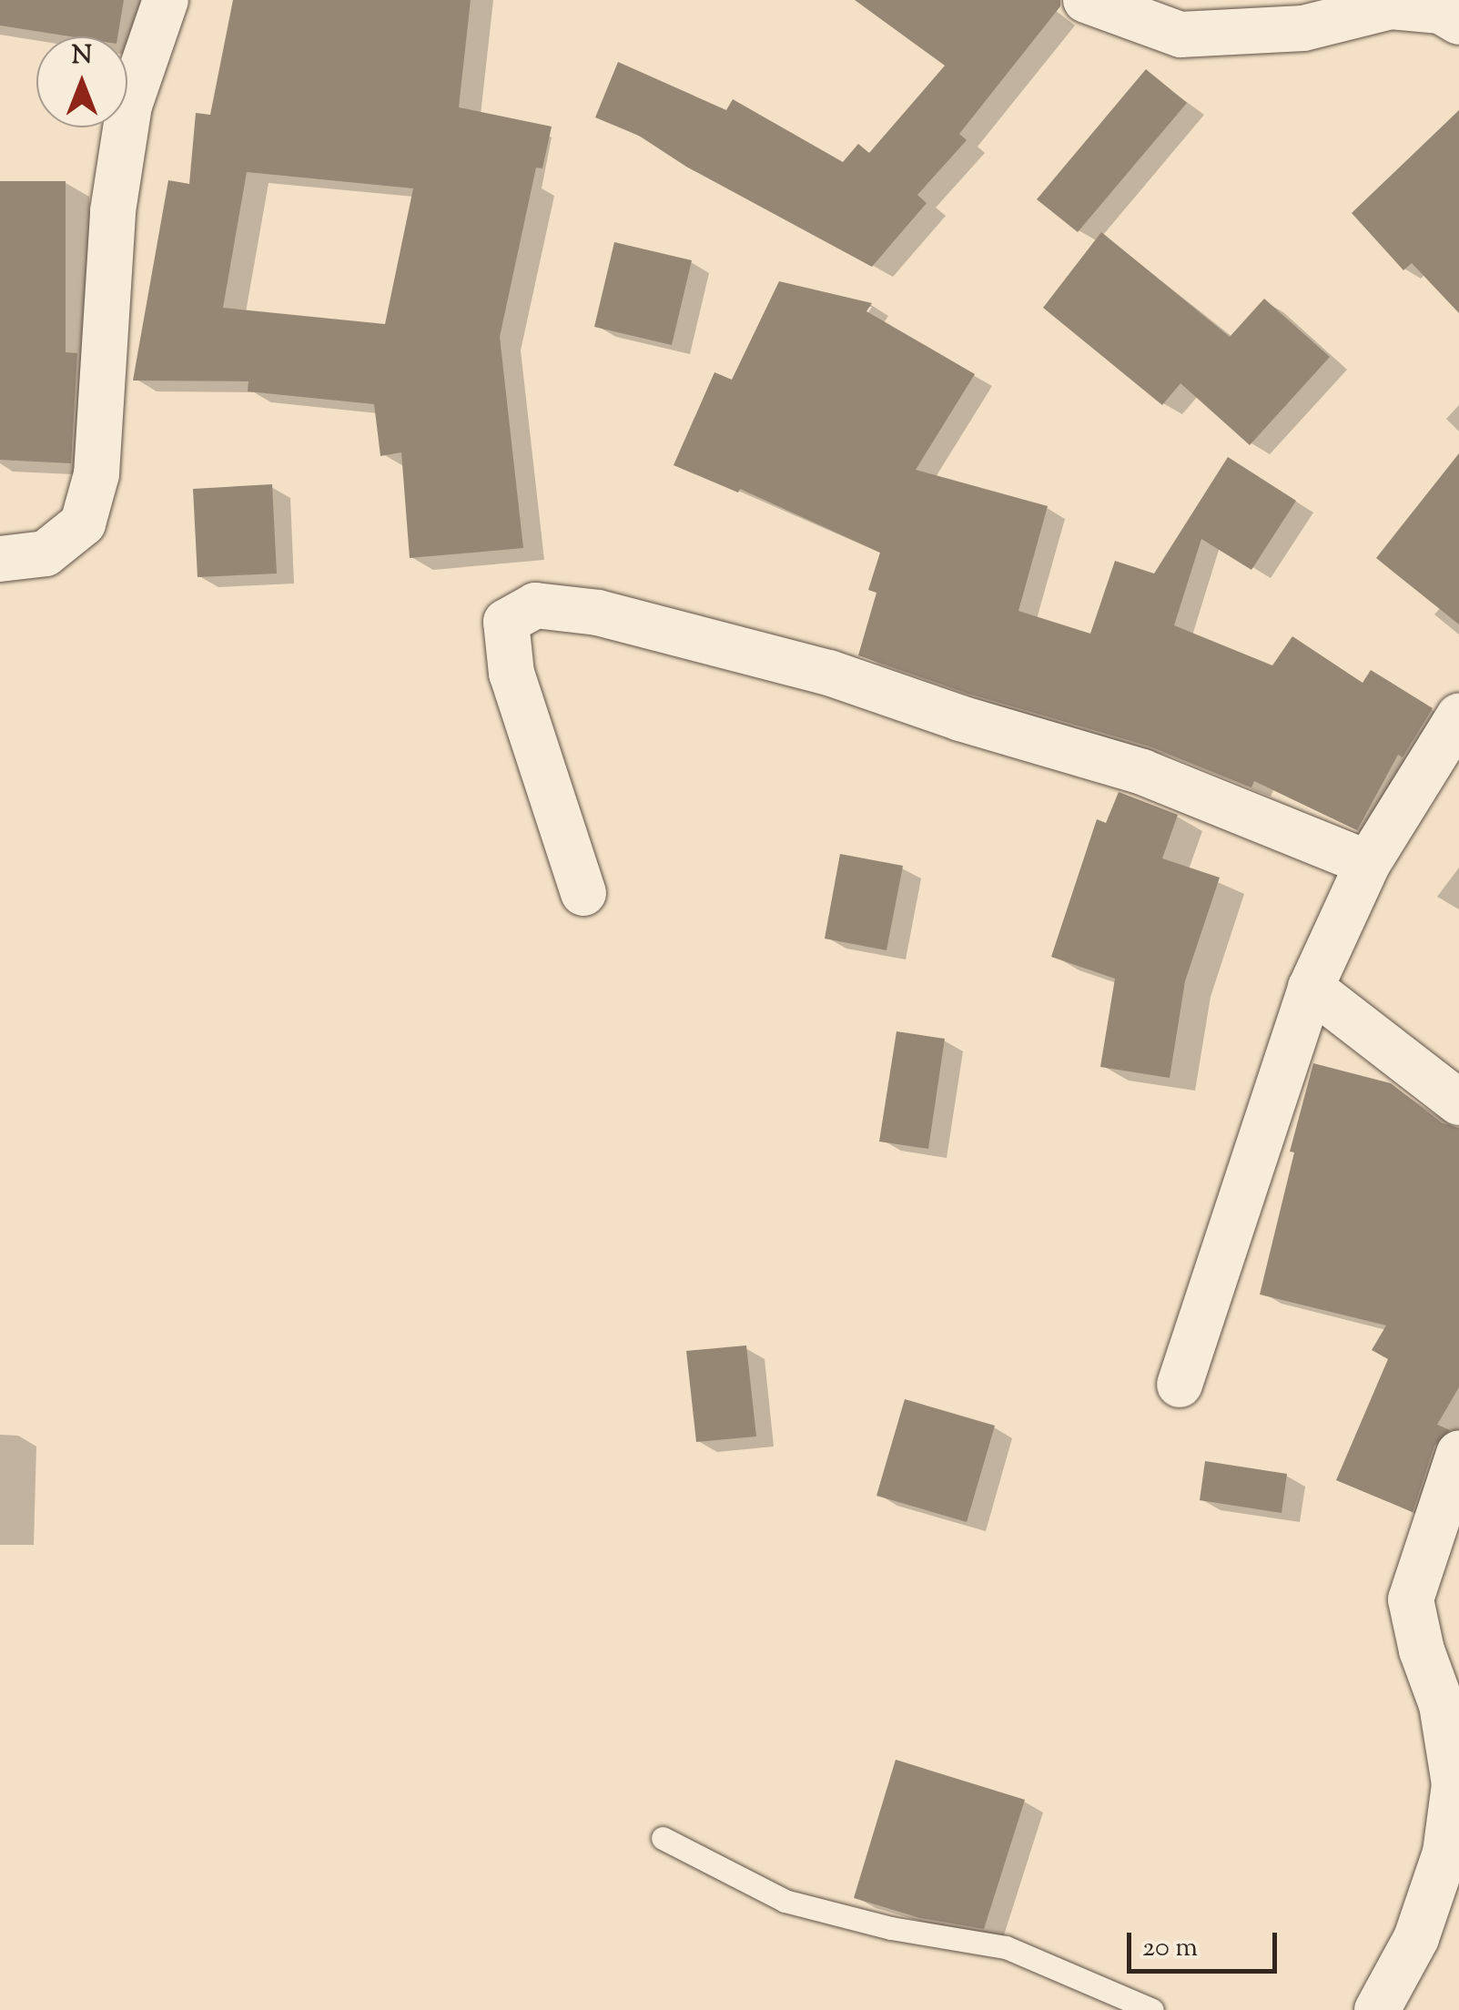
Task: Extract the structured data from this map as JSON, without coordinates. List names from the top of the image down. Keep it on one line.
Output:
{"scale_bar":"20 m","north":"top"}
